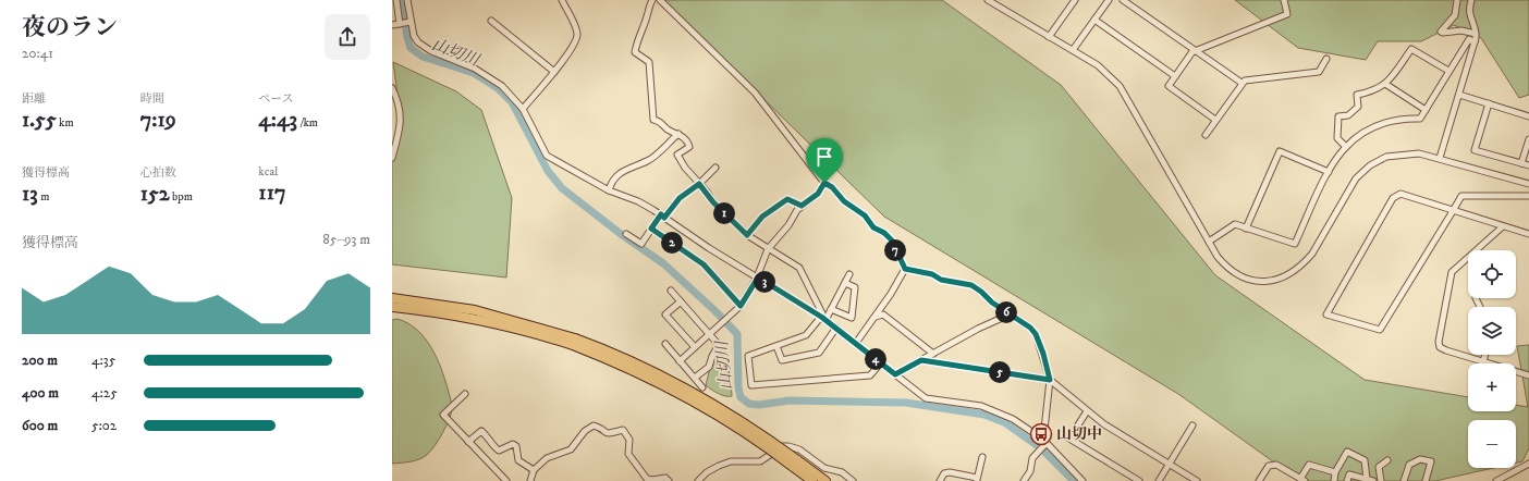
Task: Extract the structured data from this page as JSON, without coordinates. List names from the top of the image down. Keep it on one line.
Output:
{"water":["山切川"],"places":{"bus stop":["山切中"]},"page":{"heading":["夜のラン","20:41"],"stats":[["距離","1.55 km"],["時間","7:19"],["ペース","4:43 /km"],["獲得標高","13 m"],["心拍数","152 bpm"],["kcal","117"]],"pins":["1","2","7","3","6","4","5"],"chart":["獲得標高","85–93 m"],"map_buttons":["+","−"],"list":[{"name":"200 m","note":"4:35"},{"name":"400 m","note":"4:25"},{"name":"600 m","note":"5:02"}]}}
